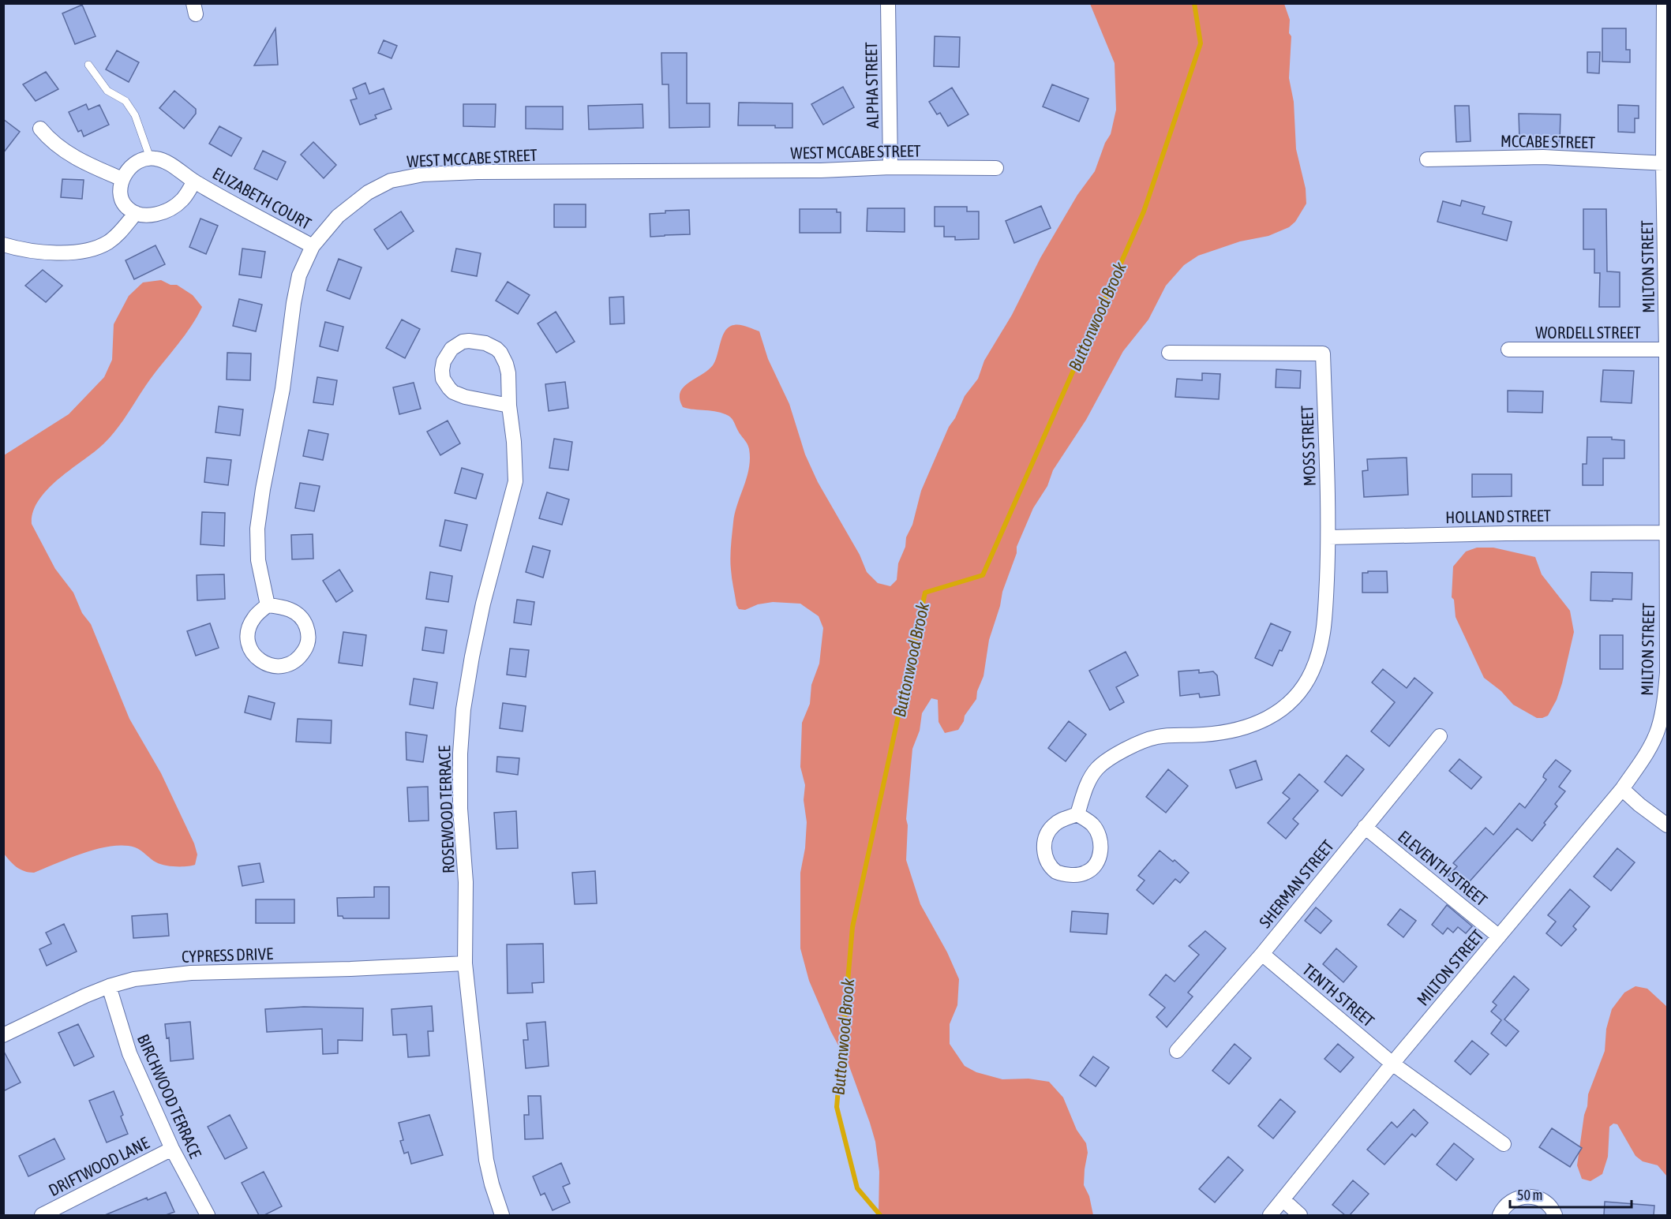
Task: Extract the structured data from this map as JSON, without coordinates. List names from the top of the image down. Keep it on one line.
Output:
{"streets":{"street":["ALPHA STREET","MCCABE STREET","WEST MCCABE STREET","ELIZABETH COURT","MILTON STREET","WORDELL STREET","MOSS STREET","HOLLAND STREET","ROSEWOOD TERRACE","ELEVENTH STREET","SHERMAN STREET","CYPRESS DRIVE","TENTH STREET","BIRCHWOOD TERRACE","DRIFTWOOD LANE"]},"crossings":[["ALPHA STREET","WEST MCCABE STREET"],["MCCABE STREET","MILTON STREET"],["WEST MCCABE STREET","ELIZABETH COURT"],["MILTON STREET","WORDELL STREET"],["MILTON STREET","HOLLAND STREET"],["MILTON STREET","ELEVENTH STREET"],["MILTON STREET","TENTH STREET"],["MOSS STREET","HOLLAND STREET"],["ROSEWOOD TERRACE","CYPRESS DRIVE"],["ELEVENTH STREET","SHERMAN STREET"],["SHERMAN STREET","TENTH STREET"],["CYPRESS DRIVE","BIRCHWOOD TERRACE"],["BIRCHWOOD TERRACE","DRIFTWOOD LANE"]],"water":["Buttonwood Brook"],"scale_bar":"50 m"}
